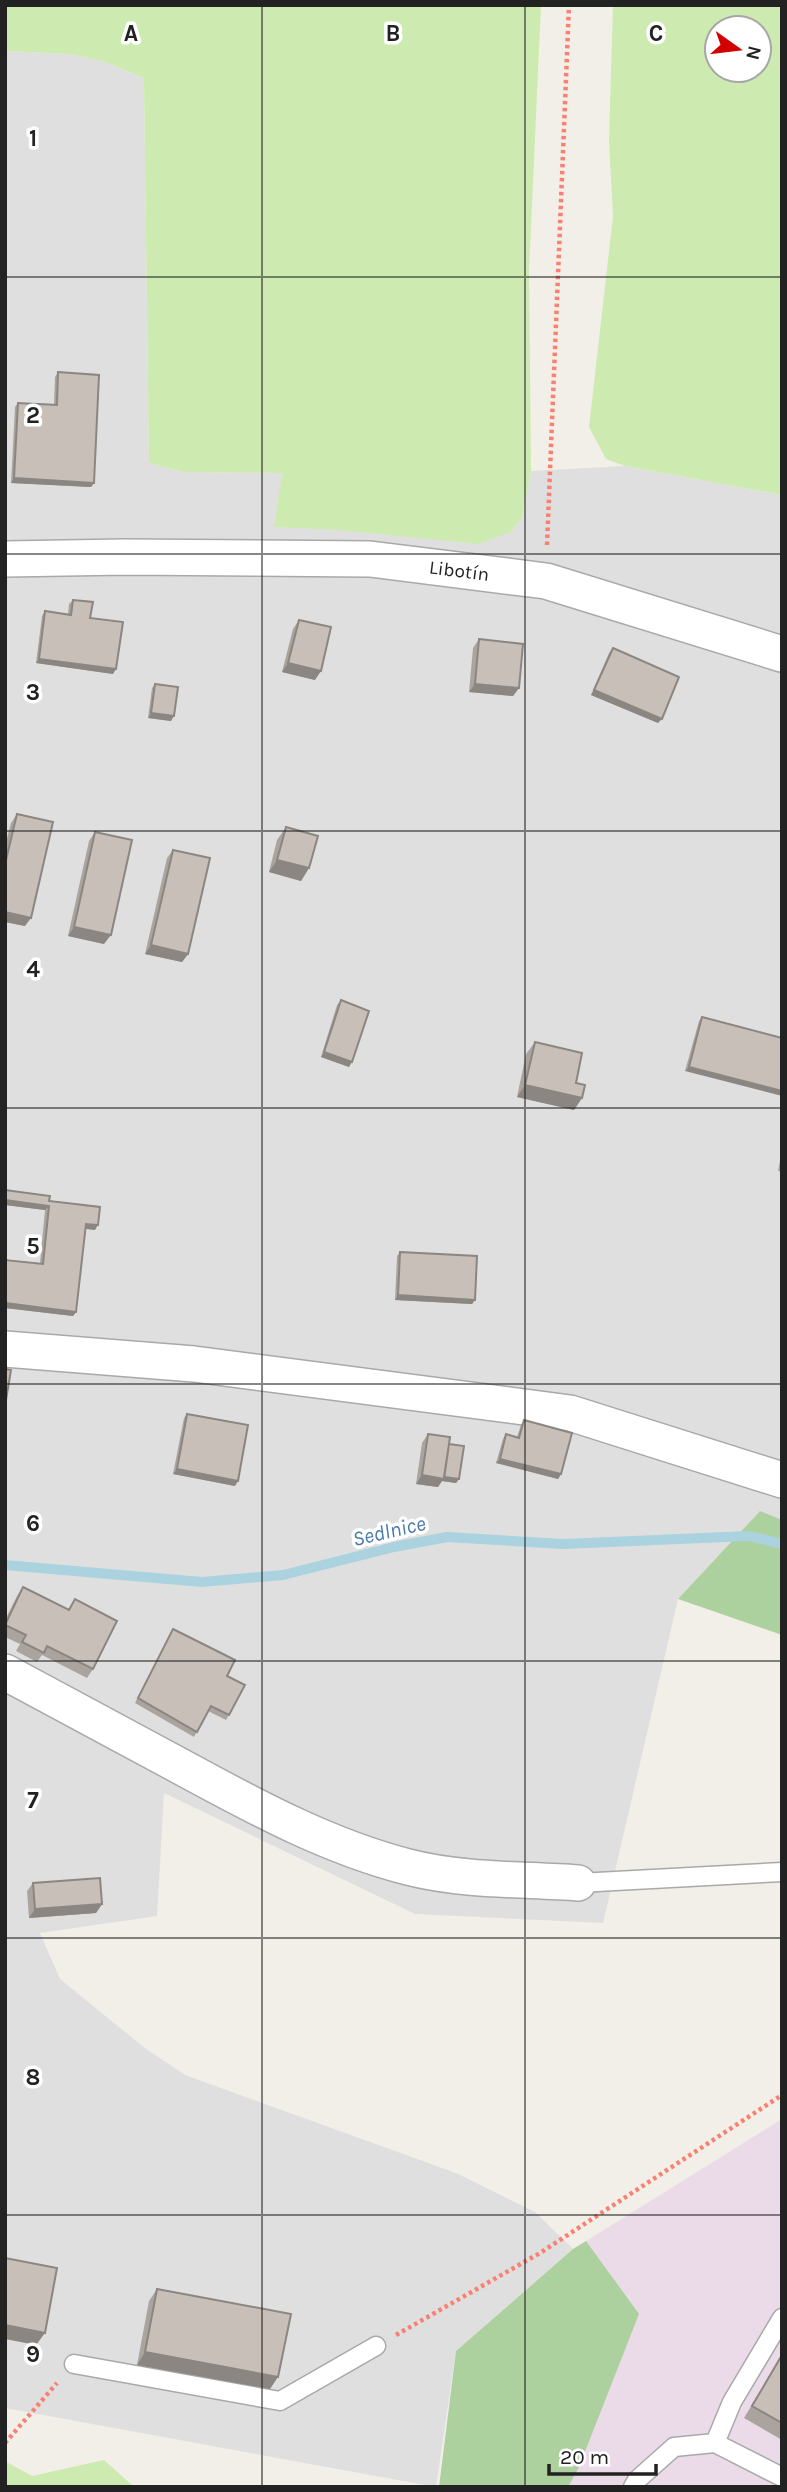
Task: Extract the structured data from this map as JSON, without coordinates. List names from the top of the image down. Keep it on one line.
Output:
{"streets":{"street":["Libotín"]},"water":["Sedlnice"],"scale_bar":"20 m","north":"right","grid":{"columns":["A","B","C"],"rows":["1","2","3","4","5","6","7","8","9"]}}
